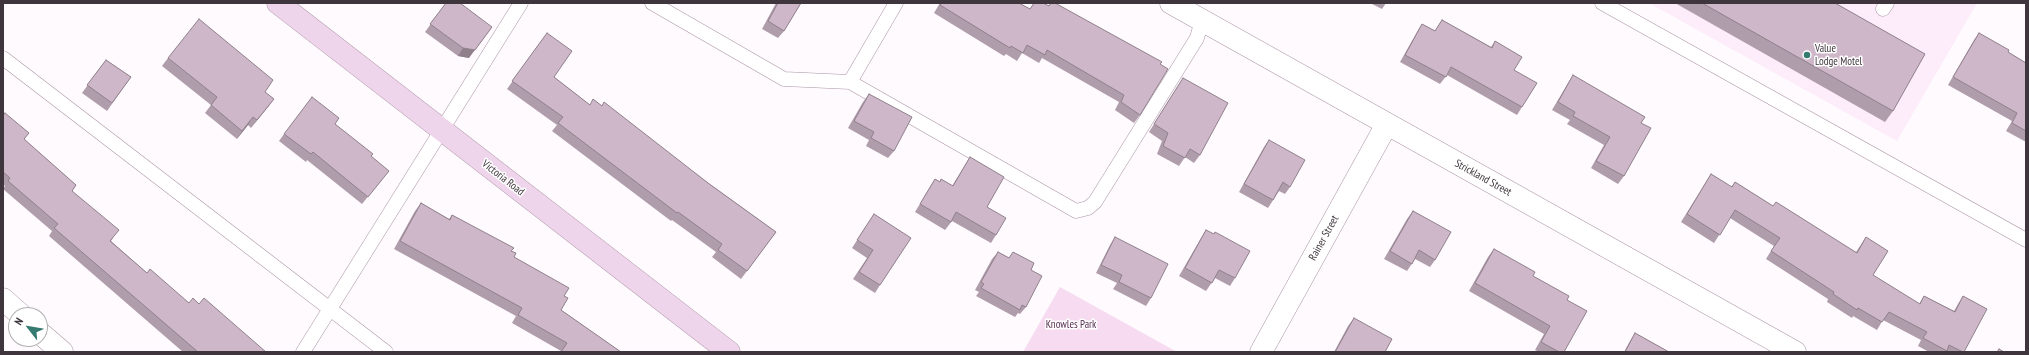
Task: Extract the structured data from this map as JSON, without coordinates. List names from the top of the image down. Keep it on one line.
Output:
{"streets":{"street":["Victoria Road","Strickland Street","Rainer Street"]},"crossings":[["Strickland Street","Rainer Street"]],"parks":["Knowles Park"],"places":["Value Lodge Motel"],"north":"top left"}
